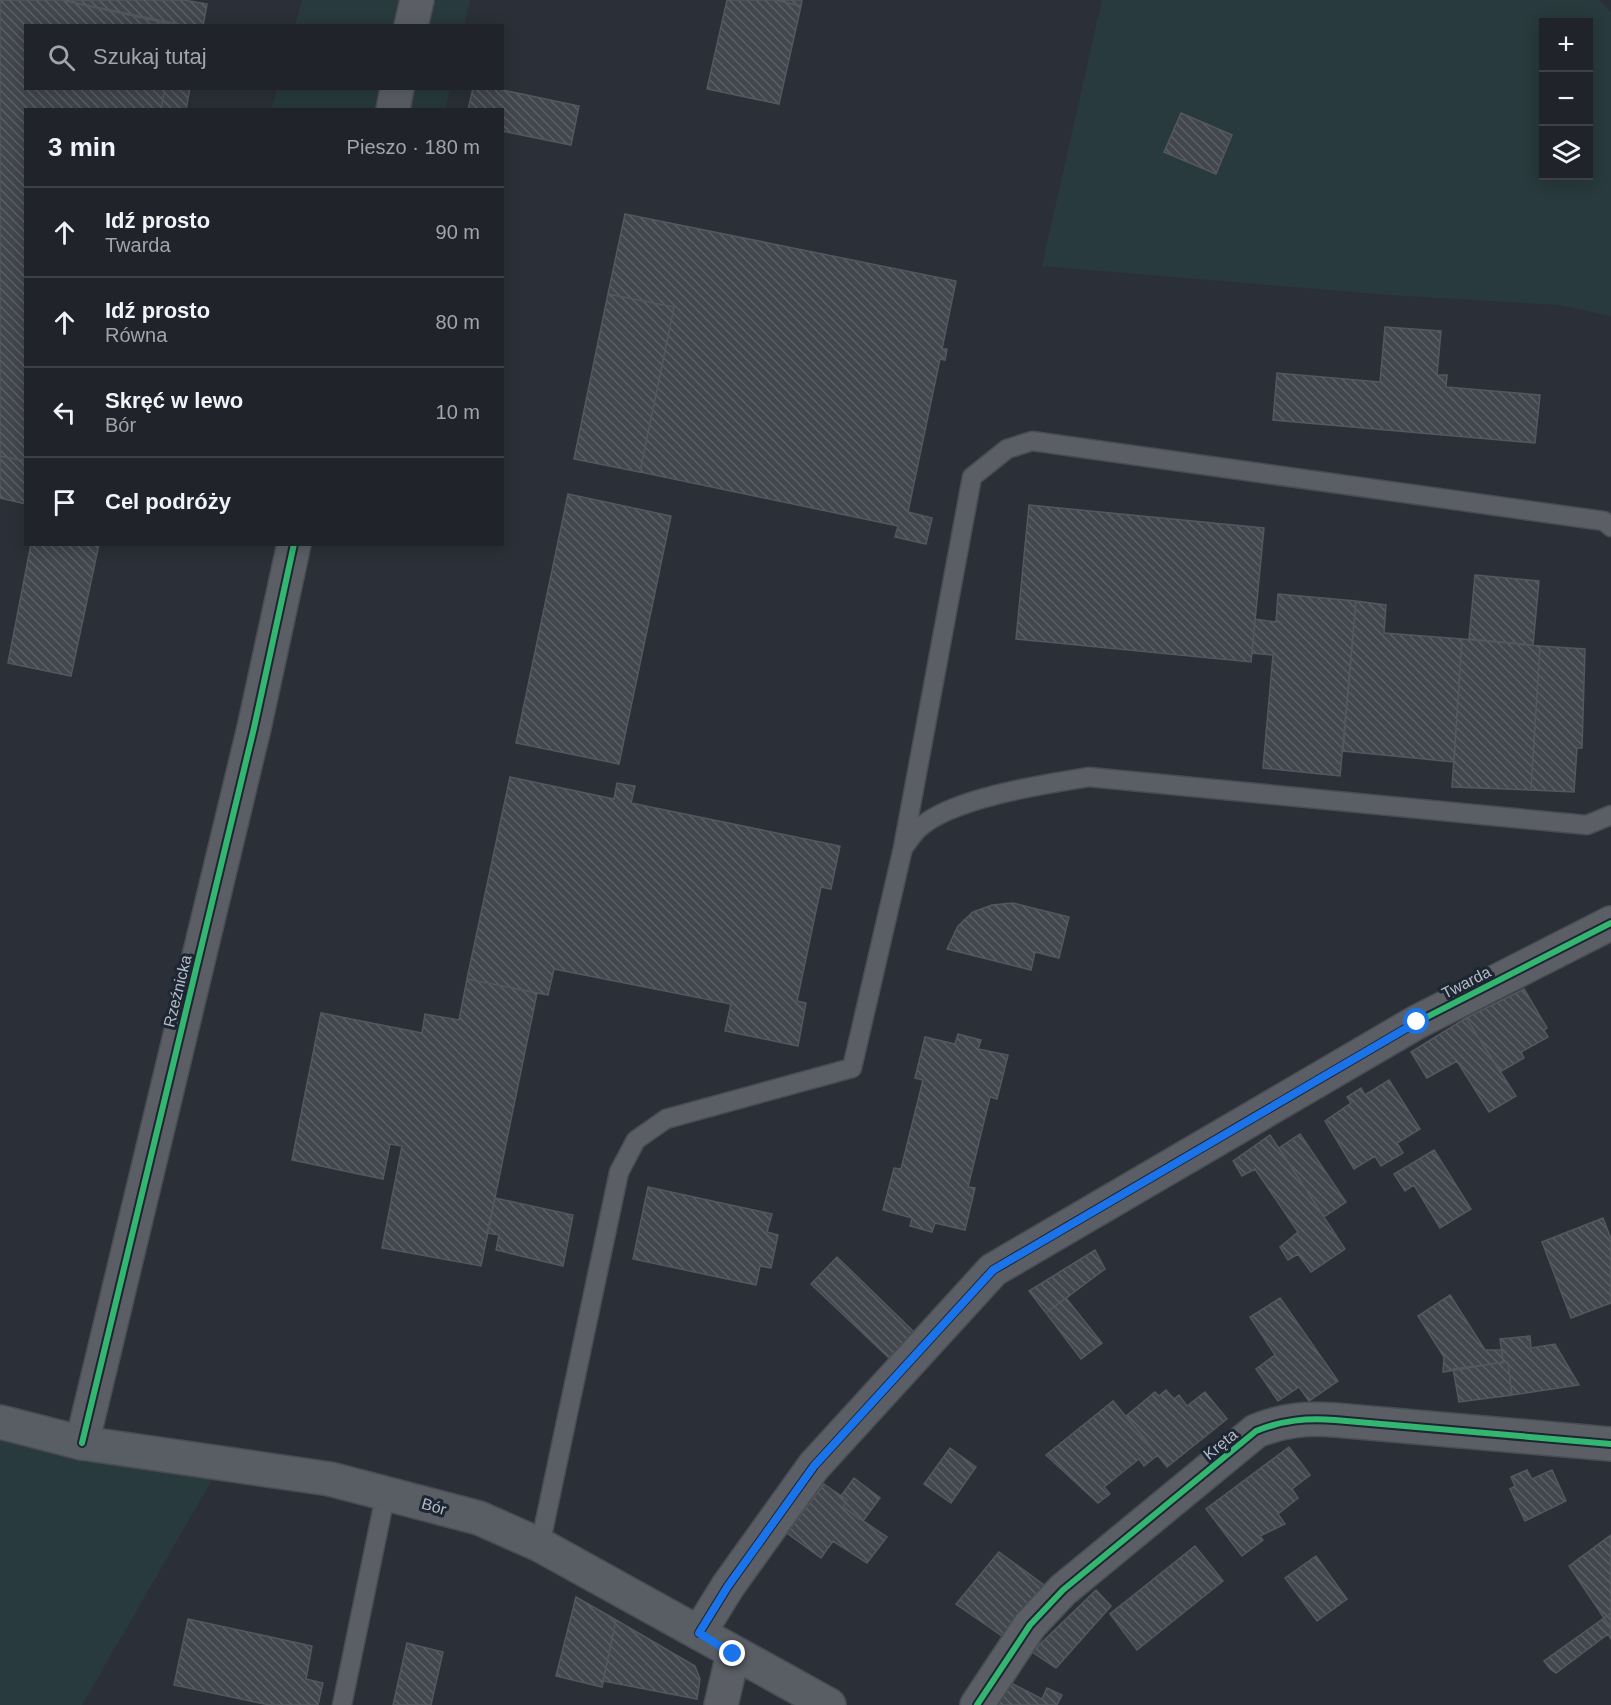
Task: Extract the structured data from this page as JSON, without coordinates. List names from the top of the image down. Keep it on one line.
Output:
{"streets":{"street":["Twarda","Rzeźnicka","Kręta","Bór"]},"crossings":[["Twarda","Bór"],["Rzeźnicka","Bór"]],"page":{"map_buttons":["+","−"],"search":"Szukaj tutaj","heading":["3 min","Pieszo · 180 m"],"list":[["Idź prosto","Twarda","90 m"],["Idź prosto","Równa","80 m"],["Skręć w lewo","Bór","10 m"],"Cel podróży"]}}
